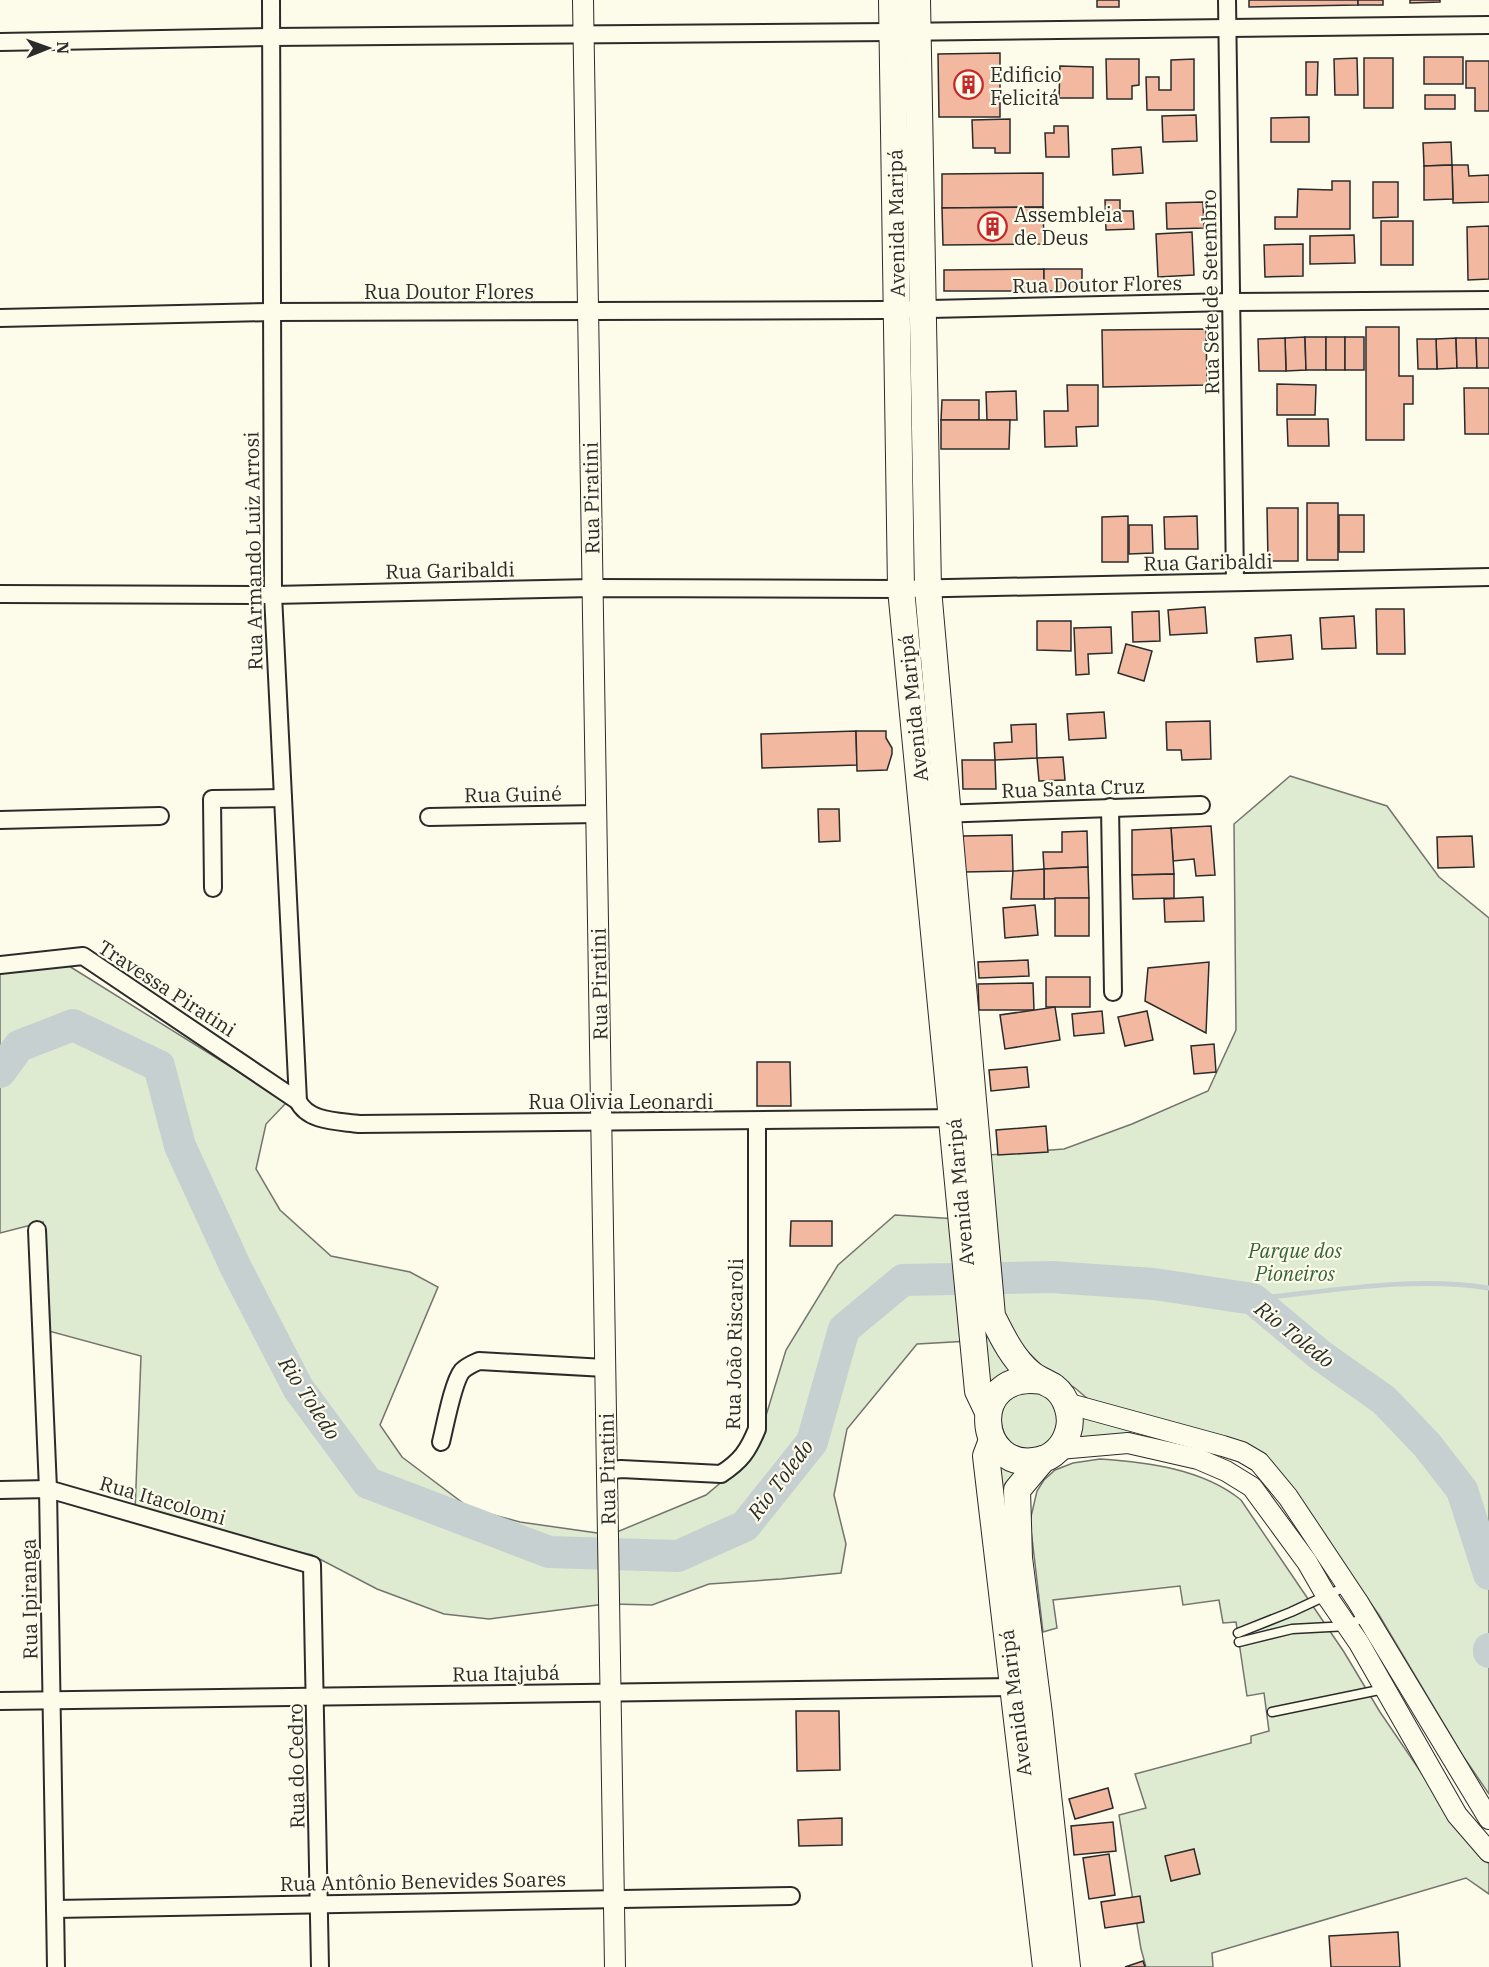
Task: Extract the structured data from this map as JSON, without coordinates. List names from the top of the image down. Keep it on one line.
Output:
{"streets":{"main road":["Avenida Maripá"],"street":["Rua Doutor Flores","Rua Sete de Setembro","Rua Piratini","Rua Armando Luiz Arrosi","Rua Garibaldi","Rua Santa Cruz","Rua Guiné","Travessa Piratini","Rua Olivia Leonardi","Rua João Riscaroli","Rua Itacolomi","Rua Ipiranga","Rua Itajubá","Rua do Cedro","Rua Antônio Benevides Soares"]},"crossings":[["Avenida Maripá","Rua Doutor Flores"],["Avenida Maripá","Rua Garibaldi"],["Avenida Maripá","Rua Santa Cruz"],["Avenida Maripá","Rua Olivia Leonardi"],["Avenida Maripá","Rua Itajubá"],["Rua Doutor Flores","Rua Sete de Setembro"],["Rua Doutor Flores","Rua Piratini"],["Rua Doutor Flores","Rua Armando Luiz Arrosi"],["Rua Sete de Setembro","Rua Garibaldi"],["Rua Piratini","Rua Garibaldi"],["Rua Piratini","Rua Guiné"],["Rua Piratini","Rua Olivia Leonardi"],["Rua Piratini","Rua João Riscaroli"],["Rua Piratini","Rua Itajubá"],["Rua Piratini","Rua Antônio Benevides Soares"],["Rua Armando Luiz Arrosi","Rua Garibaldi"],["Rua Armando Luiz Arrosi","Travessa Piratini"],["Rua Armando Luiz Arrosi","Rua Olivia Leonardi"],["Travessa Piratini","Rua Olivia Leonardi"],["Rua Olivia Leonardi","Rua João Riscaroli"],["Rua Itacolomi","Rua Ipiranga"],["Rua Itacolomi","Rua do Cedro"],["Rua Ipiranga","Rua Itajubá"],["Rua Ipiranga","Rua Antônio Benevides Soares"],["Rua Itajubá","Rua do Cedro"],["Rua do Cedro","Rua Antônio Benevides Soares"]],"water":["Rio Toledo"],"parks":["Parque dos Pioneiros"],"places":{"building":["Edificio Felicitá","Assembleia de Deus"]},"north":"right"}
